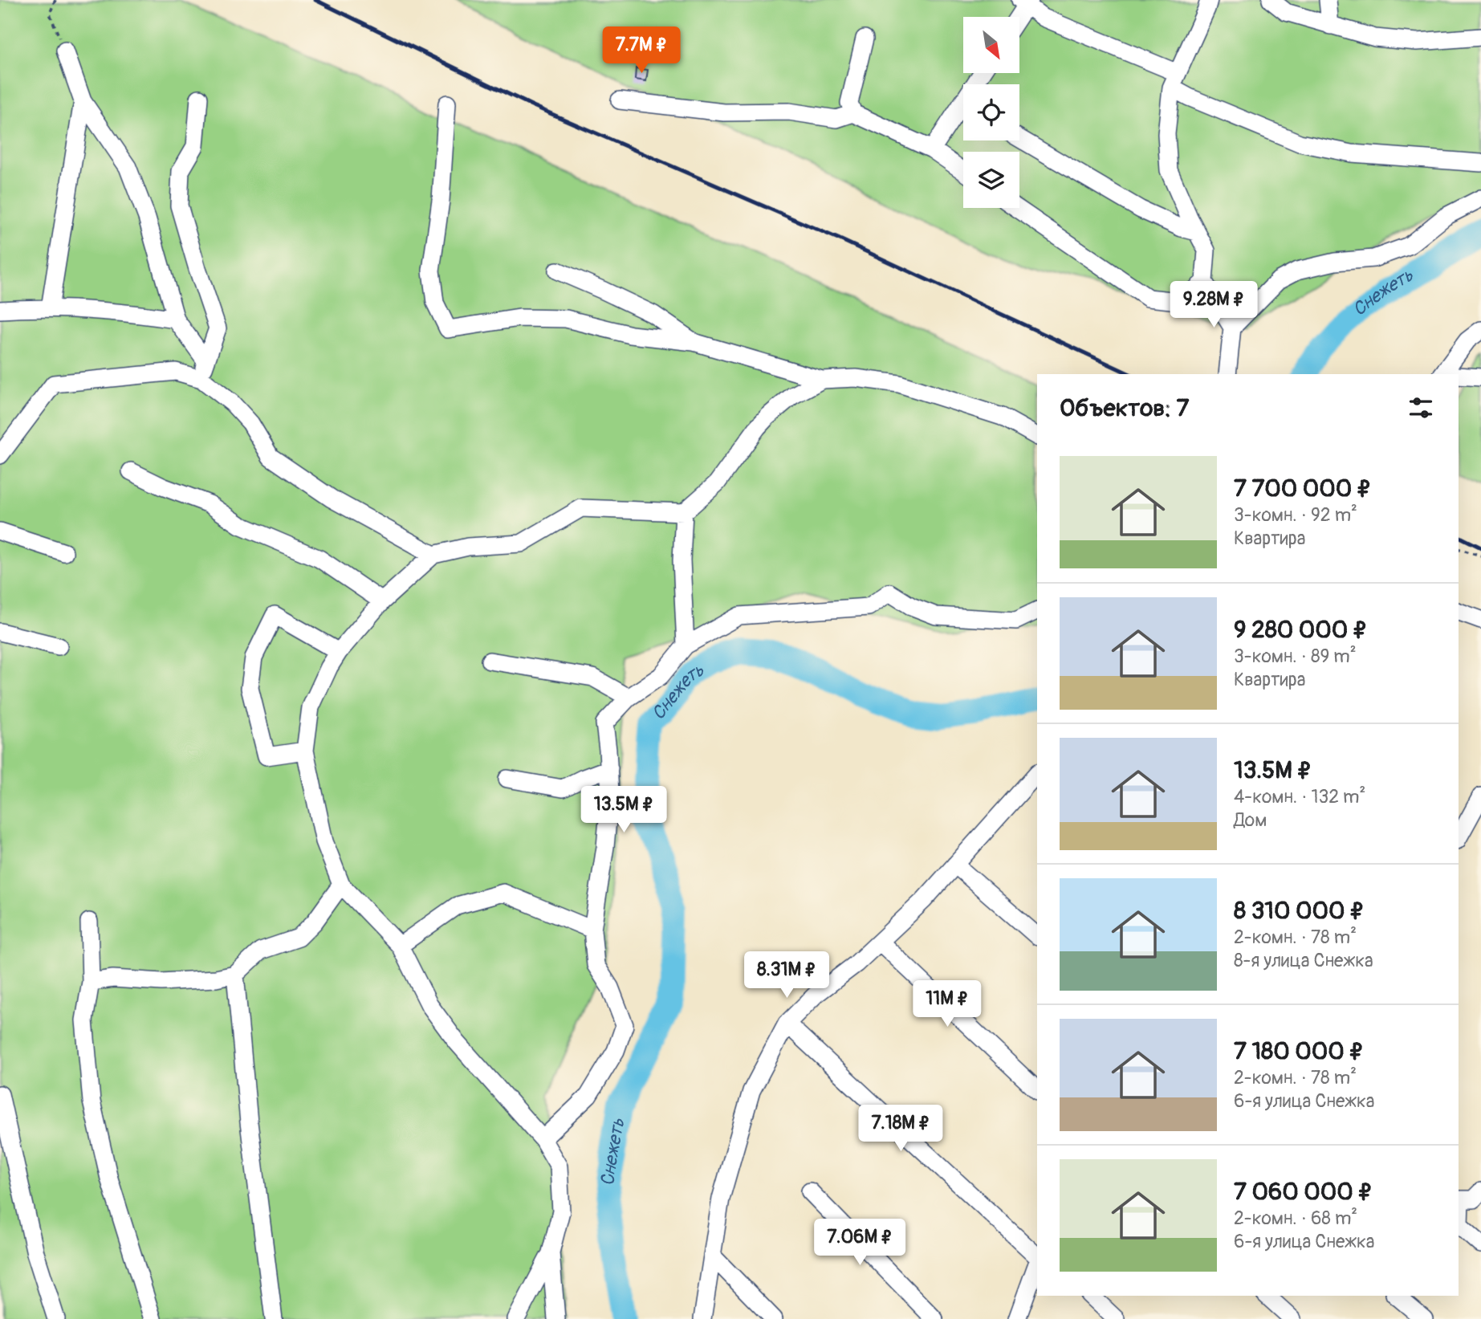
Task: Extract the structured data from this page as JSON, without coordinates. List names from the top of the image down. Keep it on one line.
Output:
{"water":["Снежеть"],"north":"bottom right","page":{"price":["7.7M ₽","9.28M ₽","13.5M ₽","8.31M ₽","11M ₽","7.18M ₽","7.06M ₽"],"heading":"Объектов: 7","list":[{"name":"7 700 000 ₽","note":"3-комн. · 92 m² · Квартира"},{"name":"9 280 000 ₽","note":"3-комн. · 89 m² · Квартира"},{"name":"13.5M ₽","note":"4-комн. · 132 m² · Дом"},{"name":"8 310 000 ₽","note":"2-комн. · 78 m² · 8-я улица Снежка"},{"name":"7 180 000 ₽","note":"2-комн. · 78 m² · 6-я улица Снежка"},{"name":"7 060 000 ₽","note":"2-комн. · 68 m² · 6-я улица Снежка"}]}}
